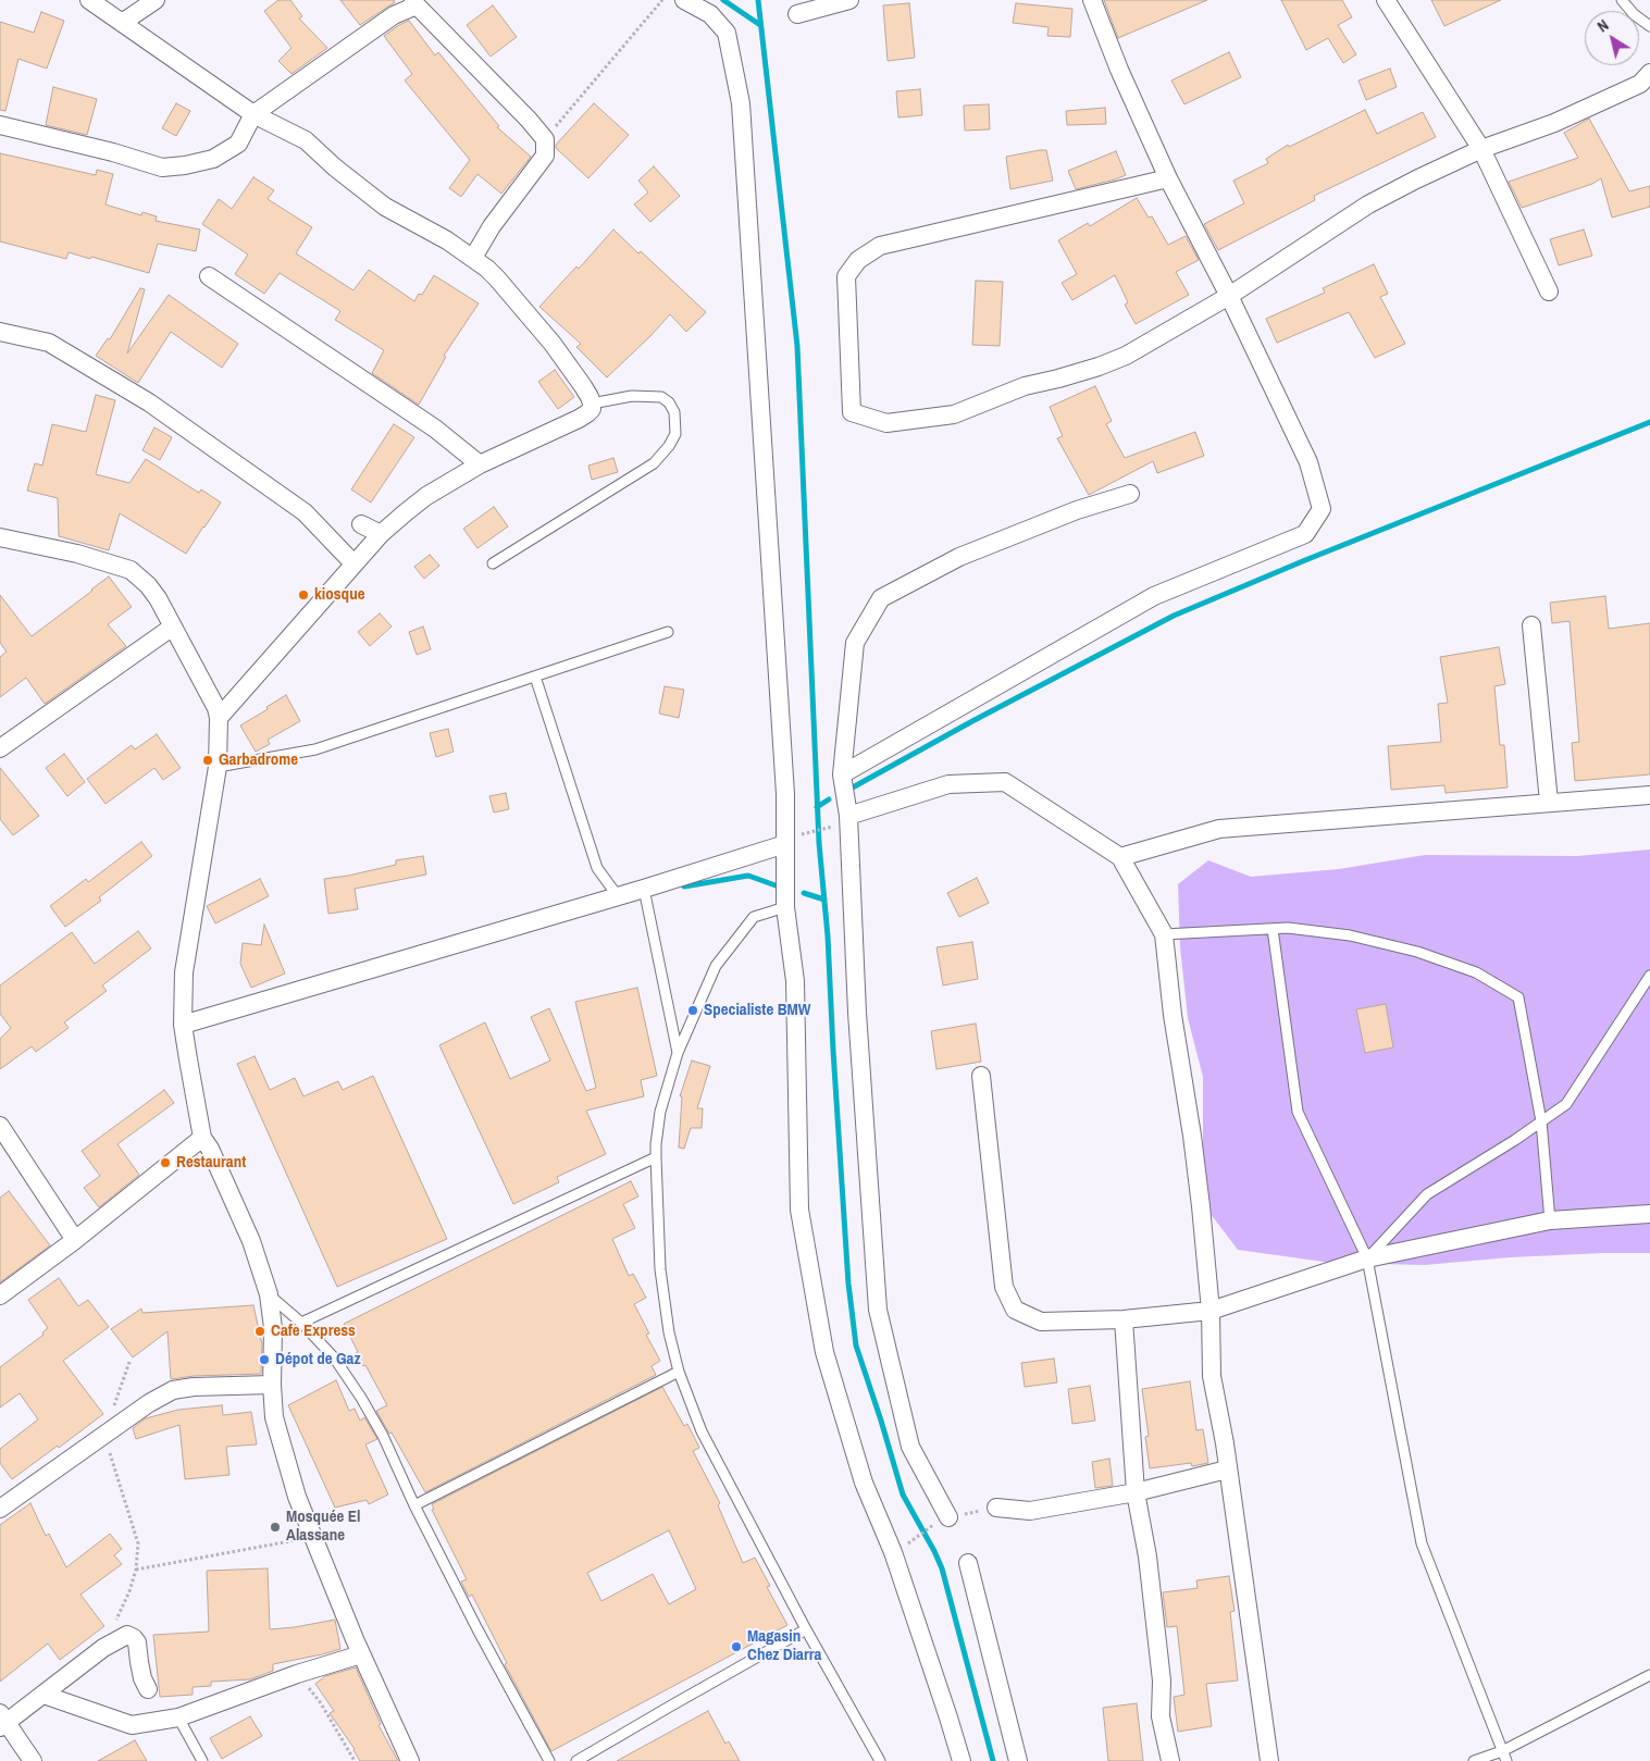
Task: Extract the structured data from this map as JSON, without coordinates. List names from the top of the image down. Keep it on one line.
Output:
{"places":["kiosque","Garbadrome","Specialiste BMW","Restaurant","Cafe Express","Dépot de Gaz","Mosquée El Alassane","Magasin Chez Diarra"],"north":"top left"}
